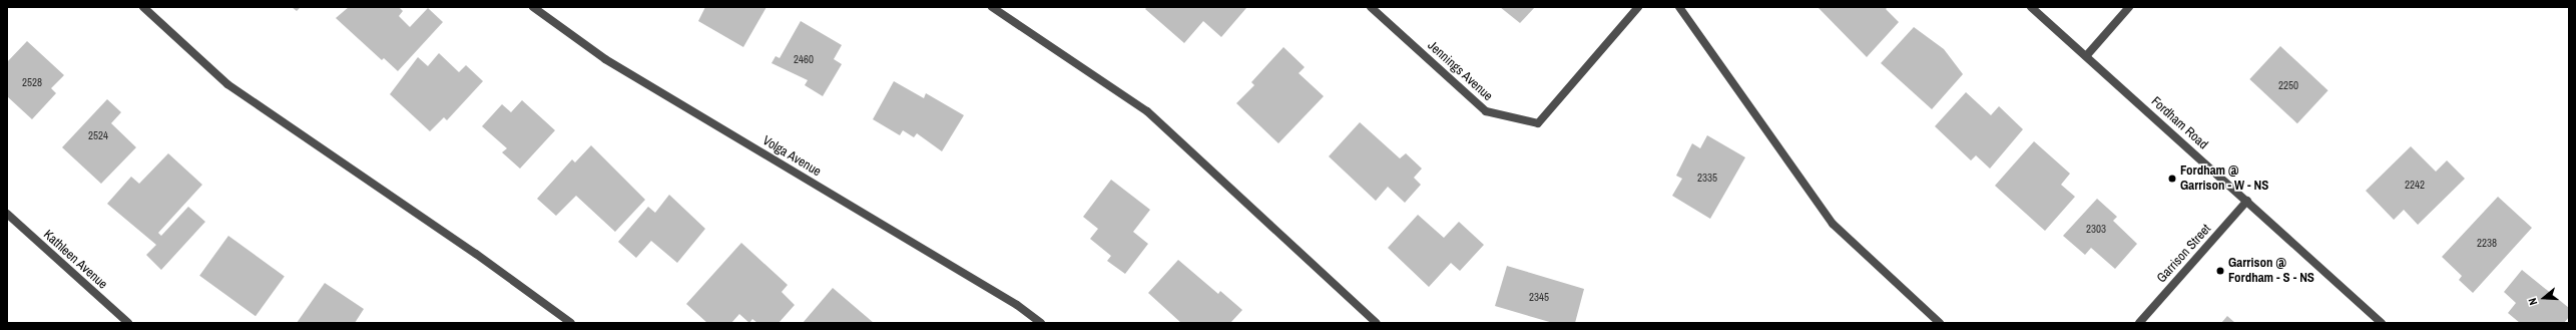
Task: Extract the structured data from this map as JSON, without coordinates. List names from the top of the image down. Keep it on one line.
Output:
{"streets":{"street":["Jennings Avenue","Fordham Road","Volga Avenue","Garrison Street","Kathleen Avenue"]},"crossings":[["Fordham Road","Garrison Street"]],"places":["Fordham @ Garrison - W - NS","Garrison @ Fordham - S - NS"],"house_numbers":["2460","2528","2250","2524","2335","2242","2303","2238","2345"],"north":"left"}
